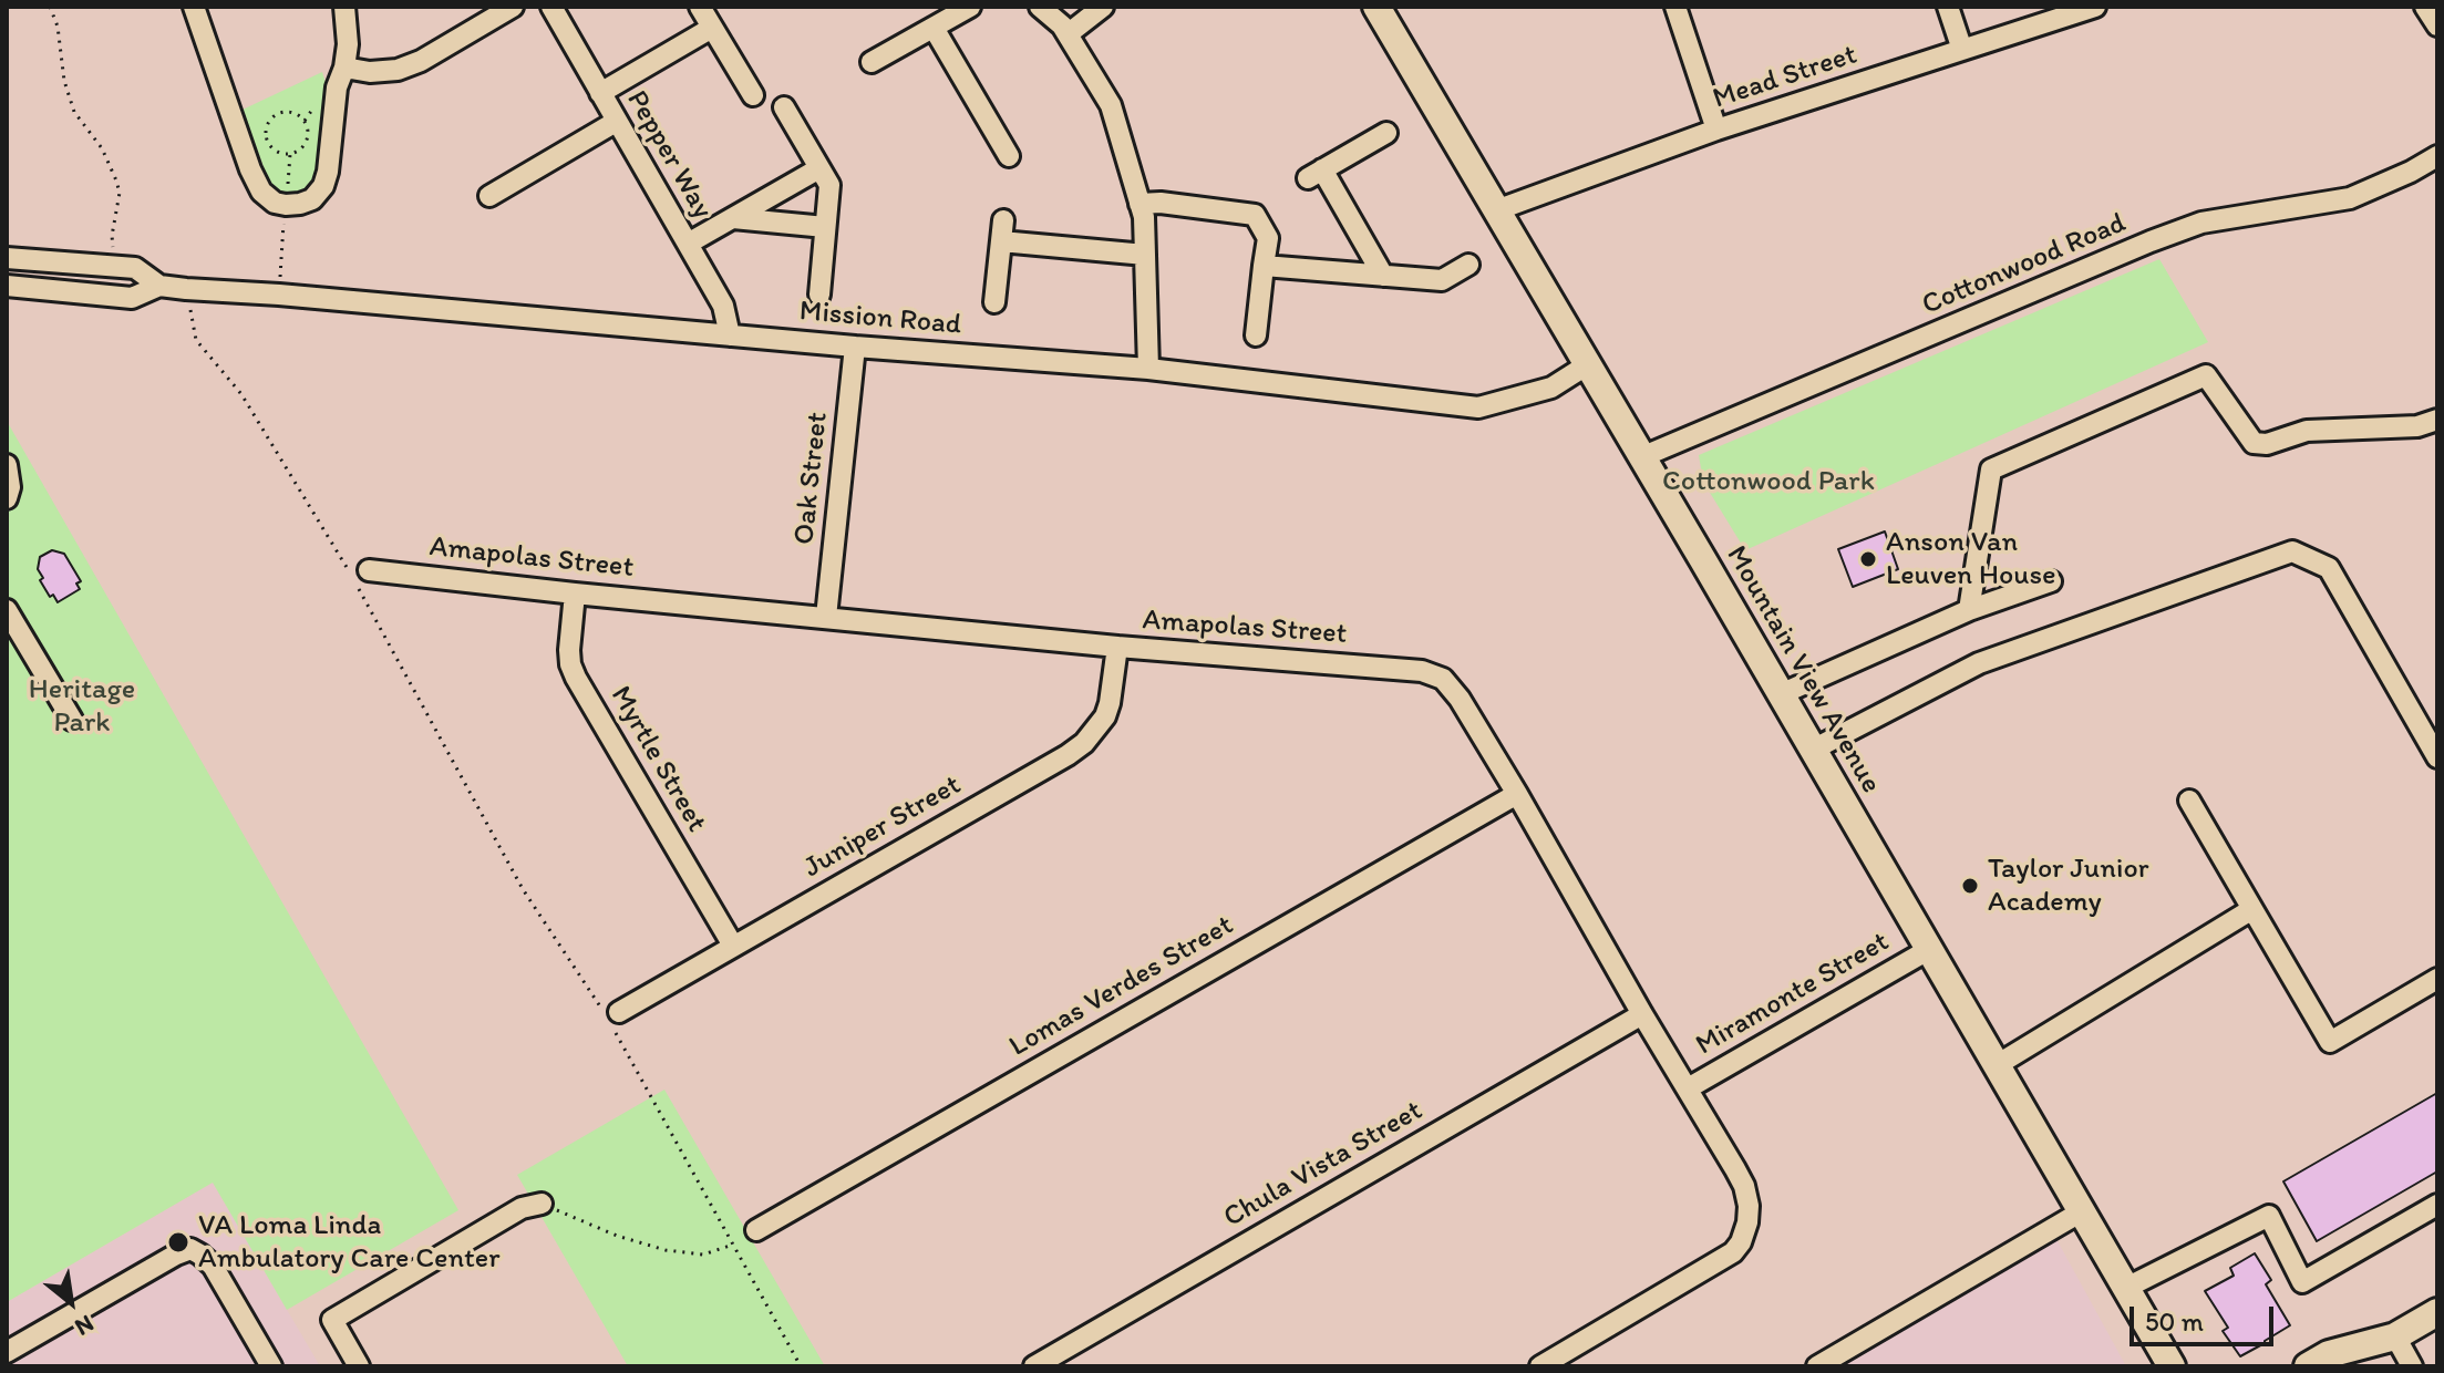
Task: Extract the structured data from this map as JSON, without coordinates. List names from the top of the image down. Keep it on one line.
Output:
{"streets":{"main road":["Mountain View Avenue"],"street":["Mead Street","Pepper Way","Cottonwood Road","Mission Road","Oak Street","Amapolas Street","Myrtle Street","Juniper Street","Lomas Verdes Street","Miramonte Street","Chula Vista Street"]},"crossings":[["Mead Street","Mountain View Avenue"],["Pepper Way","Mission Road"],["Cottonwood Road","Mountain View Avenue"],["Mission Road","Oak Street"],["Mission Road","Mountain View Avenue"],["Oak Street","Amapolas Street"],["Amapolas Street","Myrtle Street"],["Amapolas Street","Juniper Street"],["Amapolas Street","Lomas Verdes Street"],["Amapolas Street","Miramonte Street"],["Amapolas Street","Chula Vista Street"],["Mountain View Avenue","Miramonte Street"],["Myrtle Street","Juniper Street"]],"parks":["Cottonwood Park","Heritage Park"],"places":["Anson Van Leuven House","Taylor Junior Academy","VA Loma Linda Ambulatory Care Center"],"scale_bar":"50 m","north":"bottom right"}
